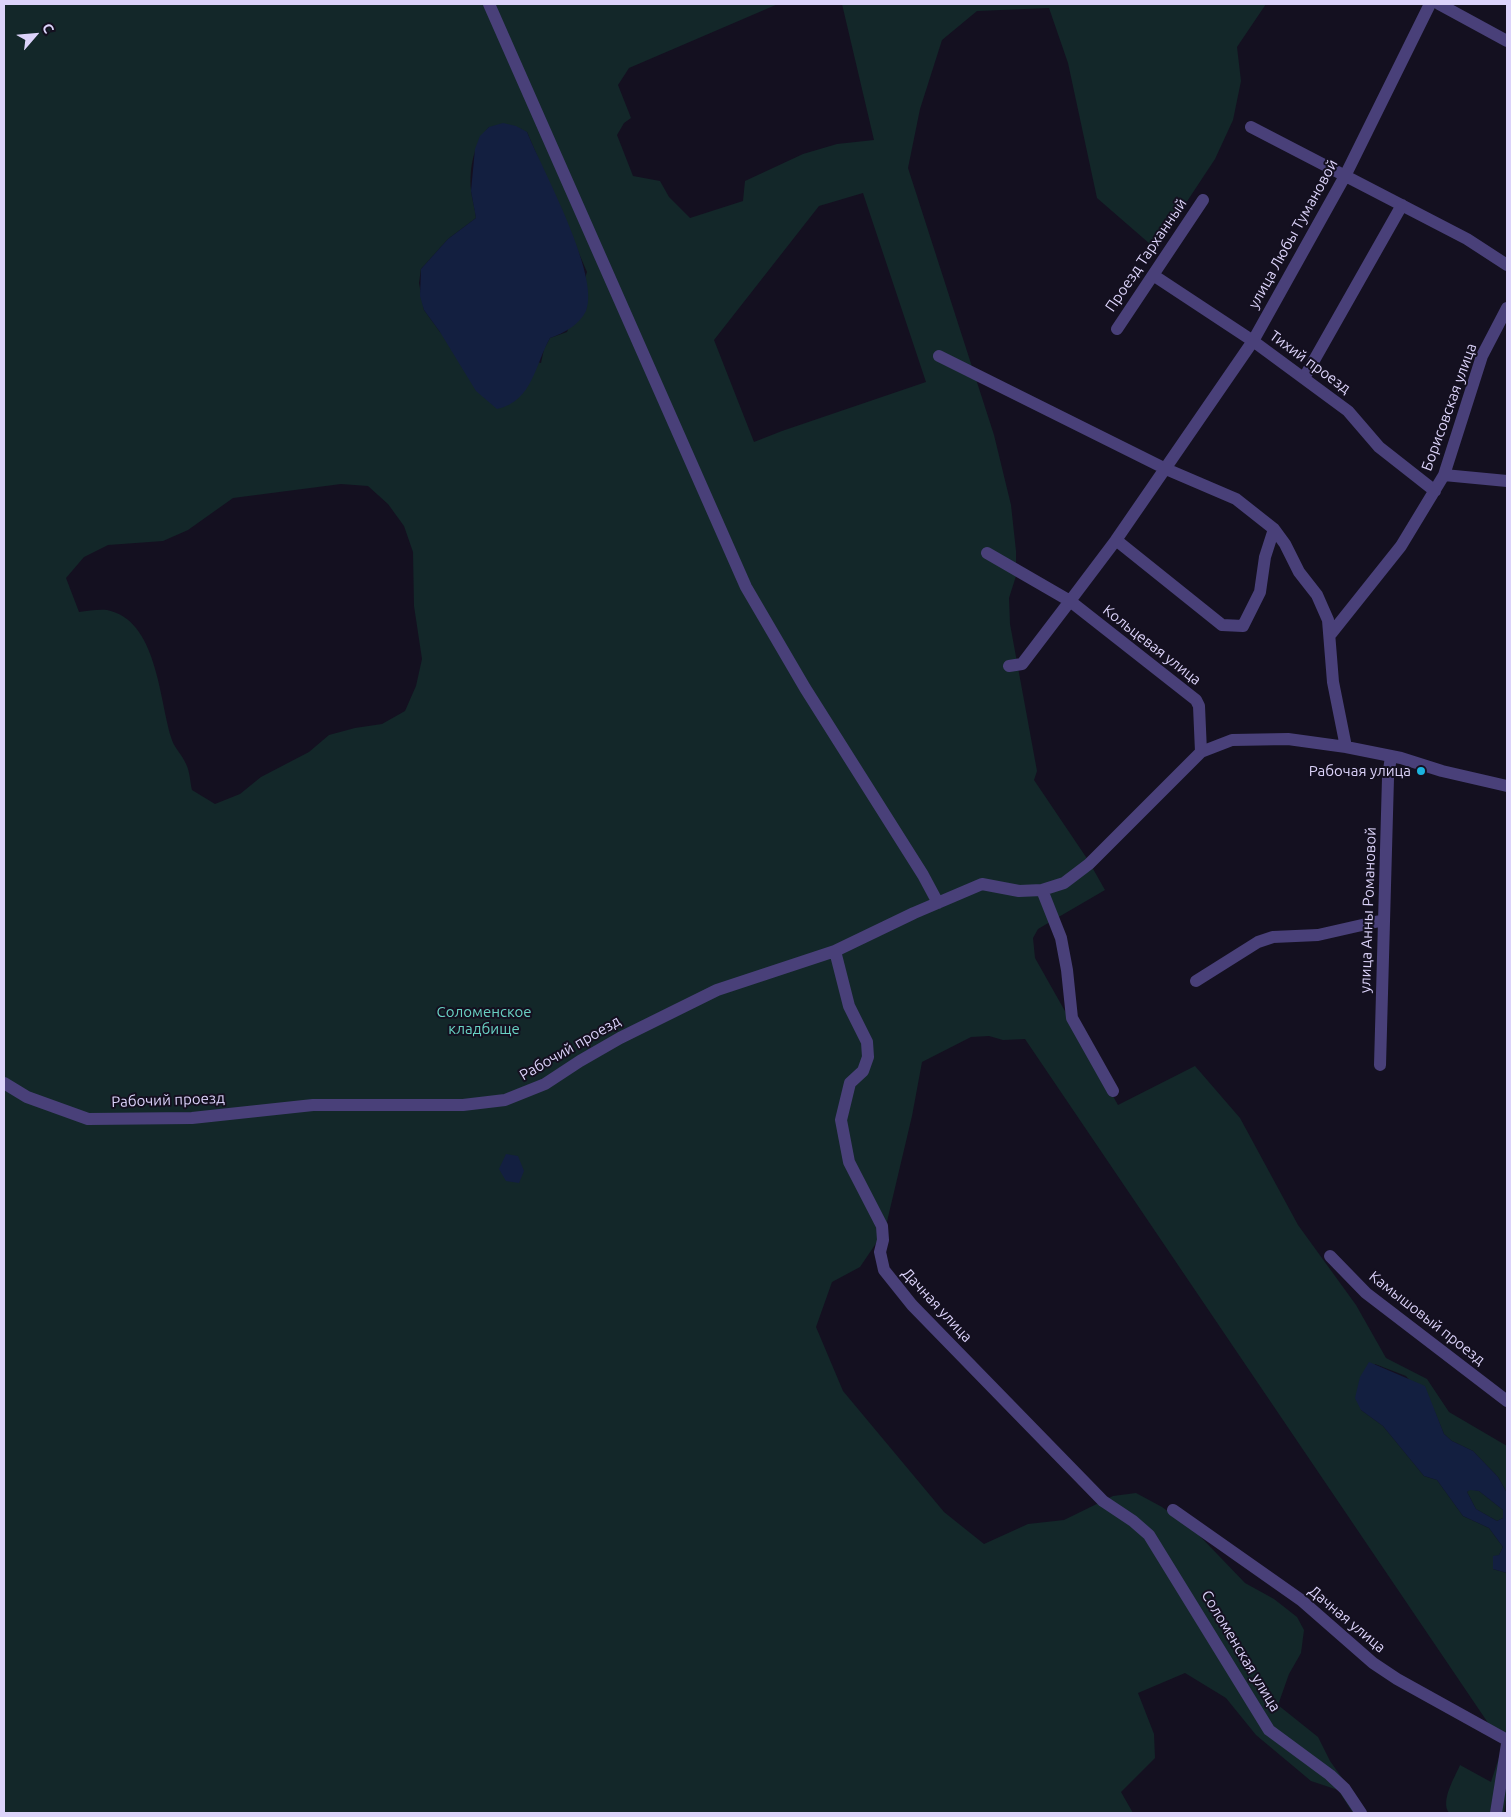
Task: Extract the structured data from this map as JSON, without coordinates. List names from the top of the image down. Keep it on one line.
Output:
{"streets":{"street":["улица Любы Тумановой","Проезд Тарханный","Тихий проезд","Борисовская улица","Кольцевая улица","улица Анны Романовой","Рабочий проезд","Дачная улица","Камышовый проезд","Соломенская улица"]},"crossings":[["улица Любы Тумановой","Тихий проезд"],["Проезд Тарханный","Тихий проезд"],["Тихий проезд","Борисовская улица"],["Рабочий проезд","Дачная улица"],["Дачная улица","Соломенская улица"]],"parks":["Соломенское кладбище"],"places":["Рабочая улица"],"north":"top right"}
